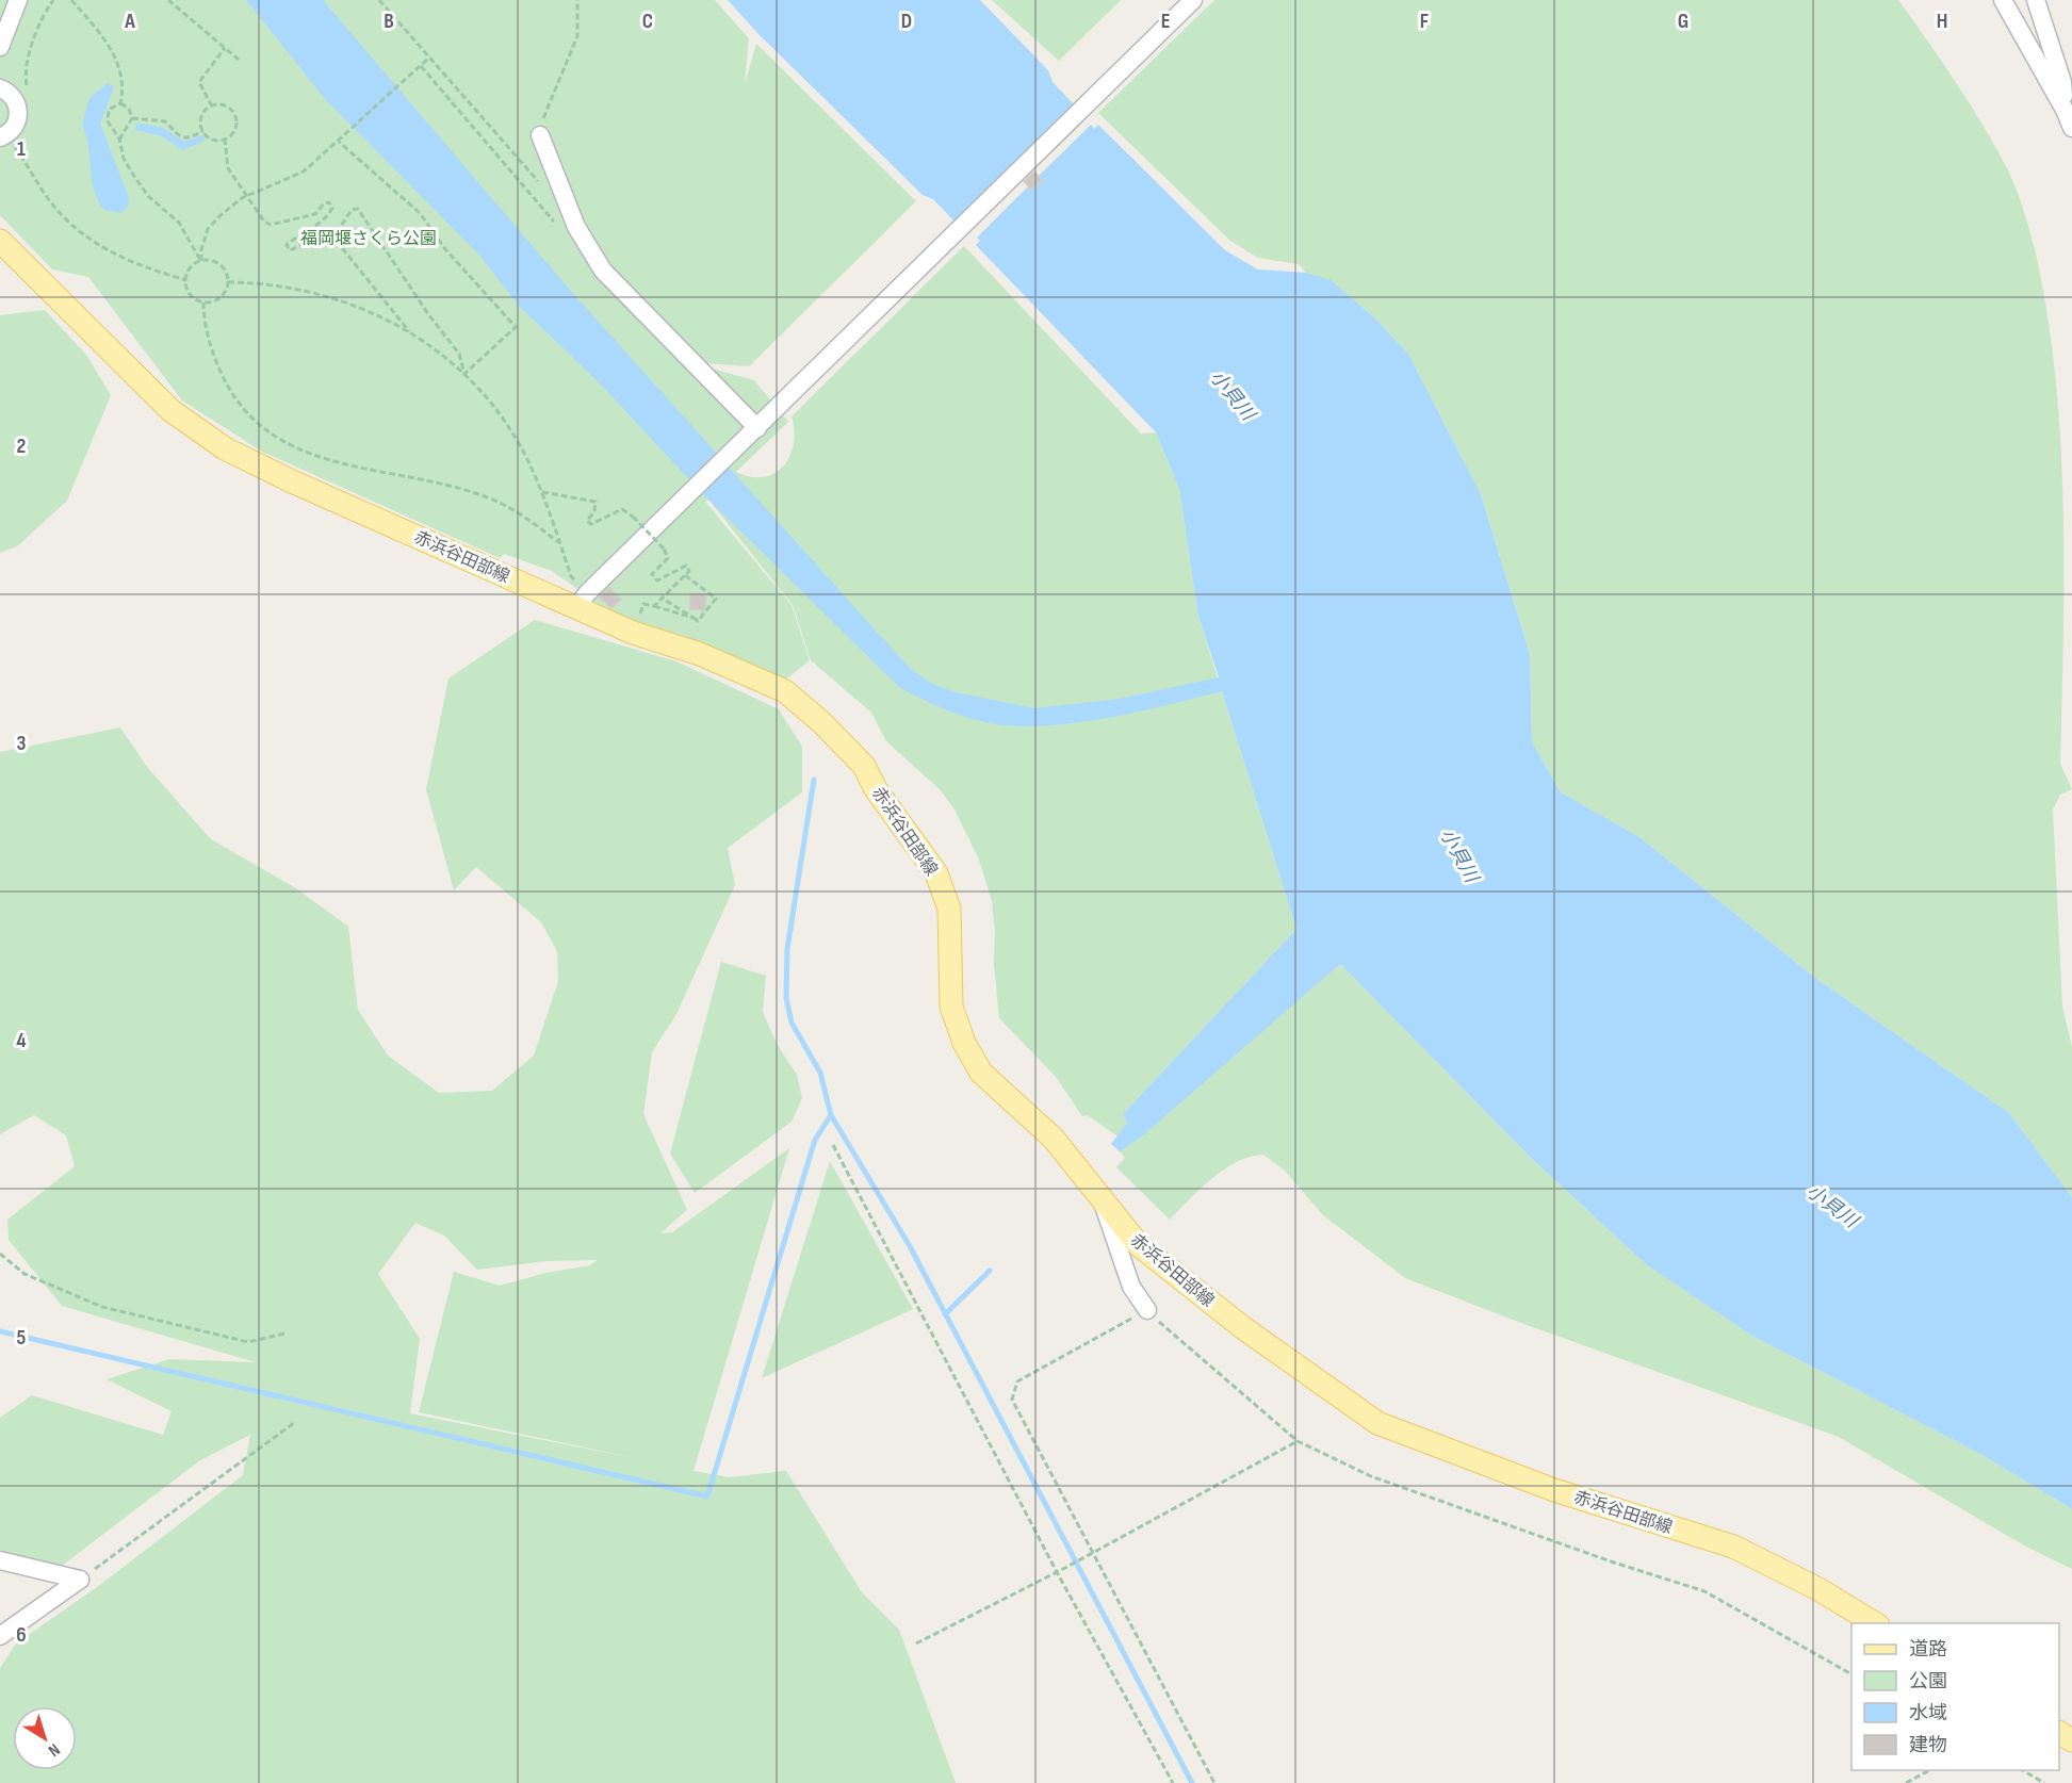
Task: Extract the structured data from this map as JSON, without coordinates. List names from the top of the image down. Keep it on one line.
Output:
{"streets":{"main road":["赤浜谷田部線"]},"water":["小貝川"],"parks":["福岡堰さくら公園"],"legend":["道路","公園","水域","建物"],"north":"bottom right","grid":{"columns":["A","B","C","D","E","F","G","H"],"rows":["1","2","3","4","5","6"]}}
